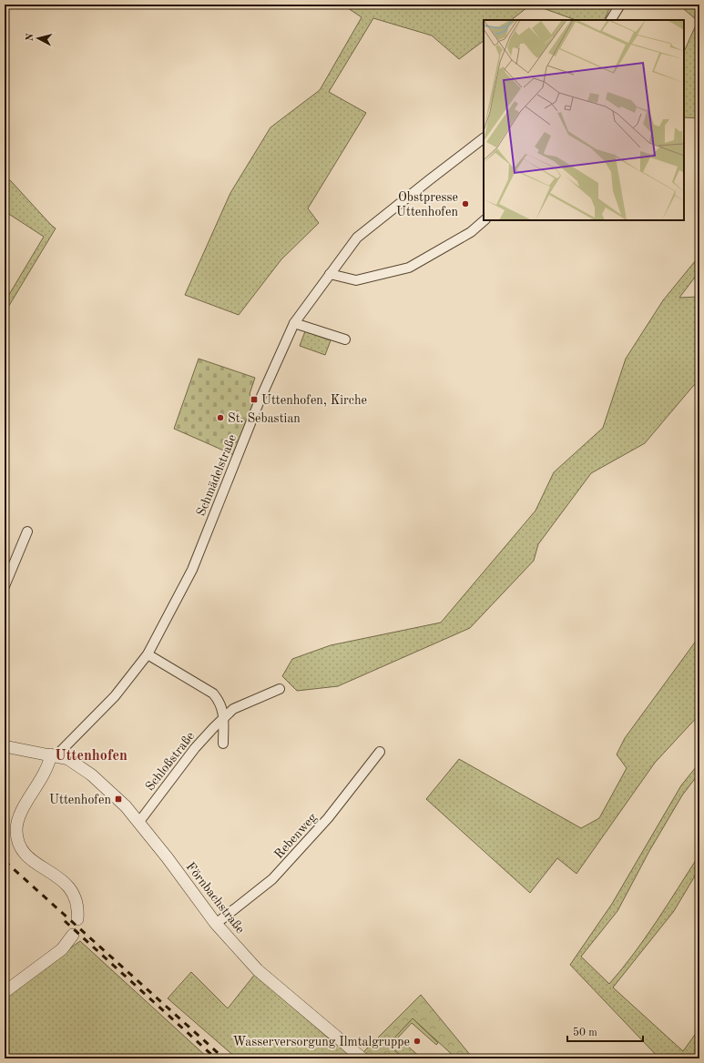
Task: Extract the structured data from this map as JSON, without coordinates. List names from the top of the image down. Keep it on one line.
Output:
{"streets":{"street":["Schmädelstraße","Schloßstraße","Rebenweg","Förnbachstraße"]},"crossings":[["Schmädelstraße","Förnbachstraße"],["Schloßstraße","Förnbachstraße"],["Rebenweg","Förnbachstraße"]],"districts":["Uttenhofen"],"places":{"other":["Obstpresse Uttenhofen","St. Sebastian","Wasserversorgung Ilmtalgruppe"],"transit":["Uttenhofen, Kirche","Uttenhofen"]},"scale_bar":"50 m","north":"left"}
